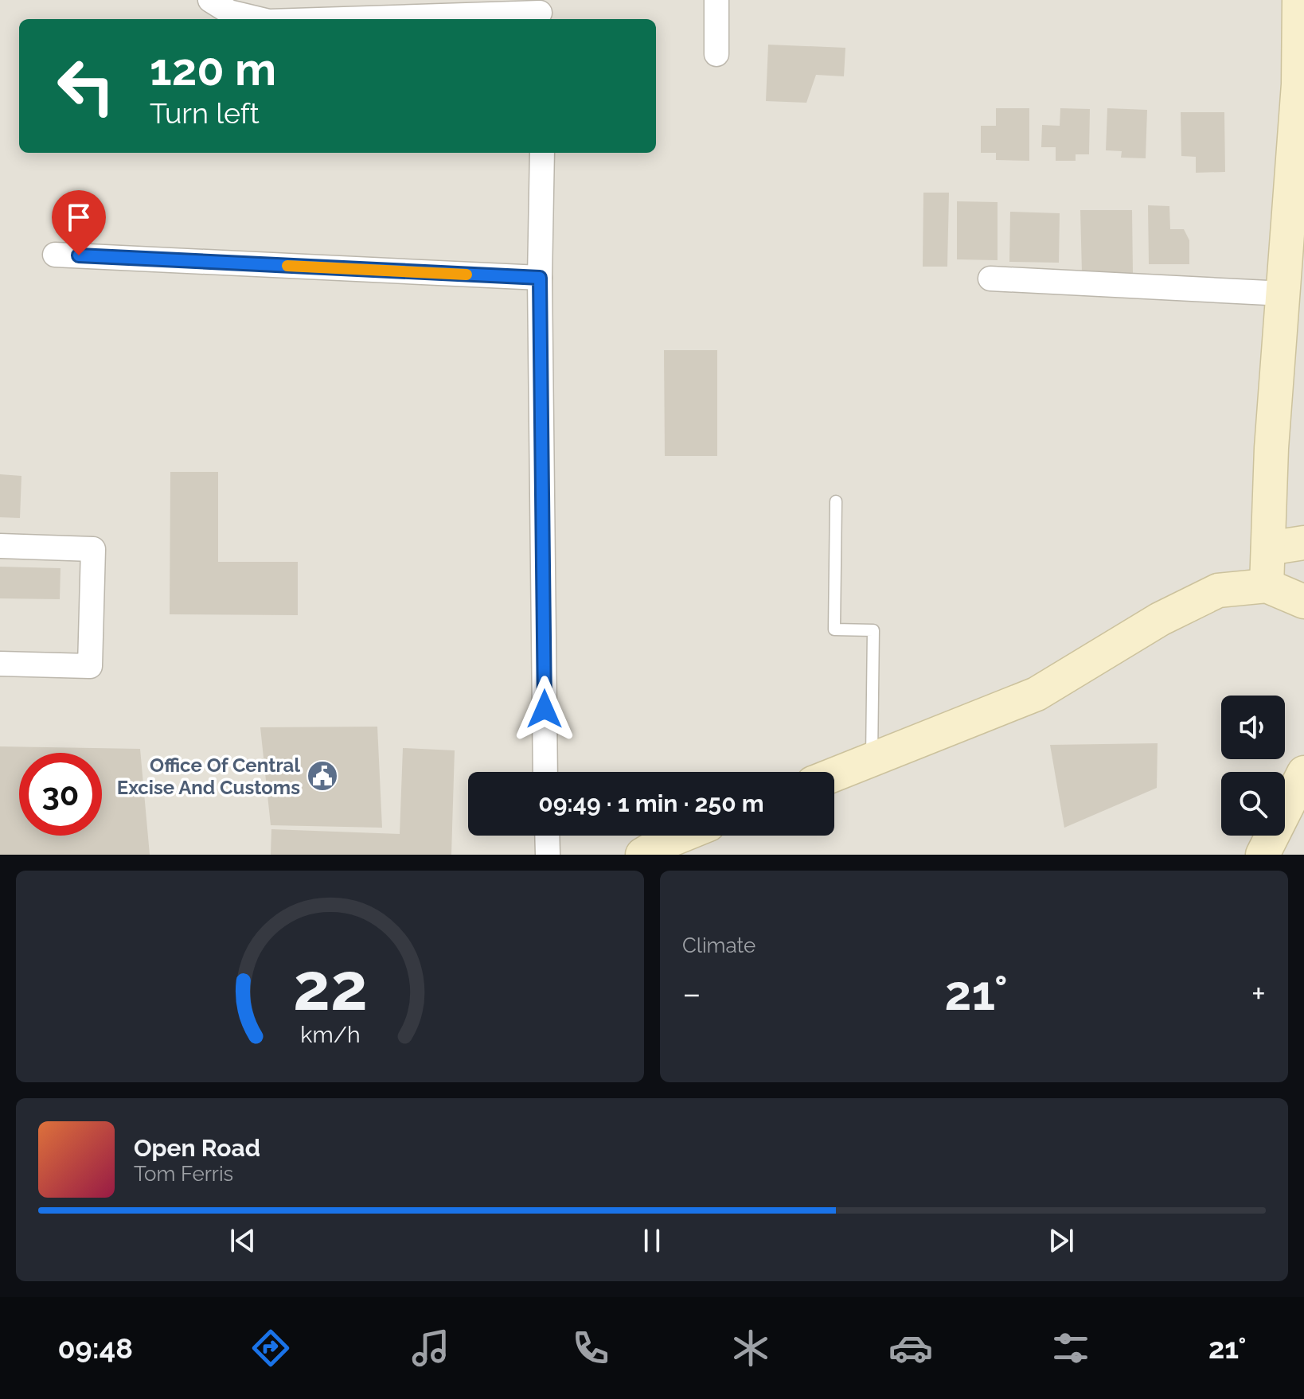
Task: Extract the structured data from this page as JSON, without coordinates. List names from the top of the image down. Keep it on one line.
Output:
{"places":{"public building":["Office Of Central Excise And Customs"]},"page":{"turn":["120 m","Turn left"],"limit":"30","trip":"09:49 · 1 min · 250 m","tile":"Climate","heat":["−","21°","+"],"song":["Open Road","Tom Ferris"],"tabs":["09:48","21°"],"gauge":["22","km/h"]}}
